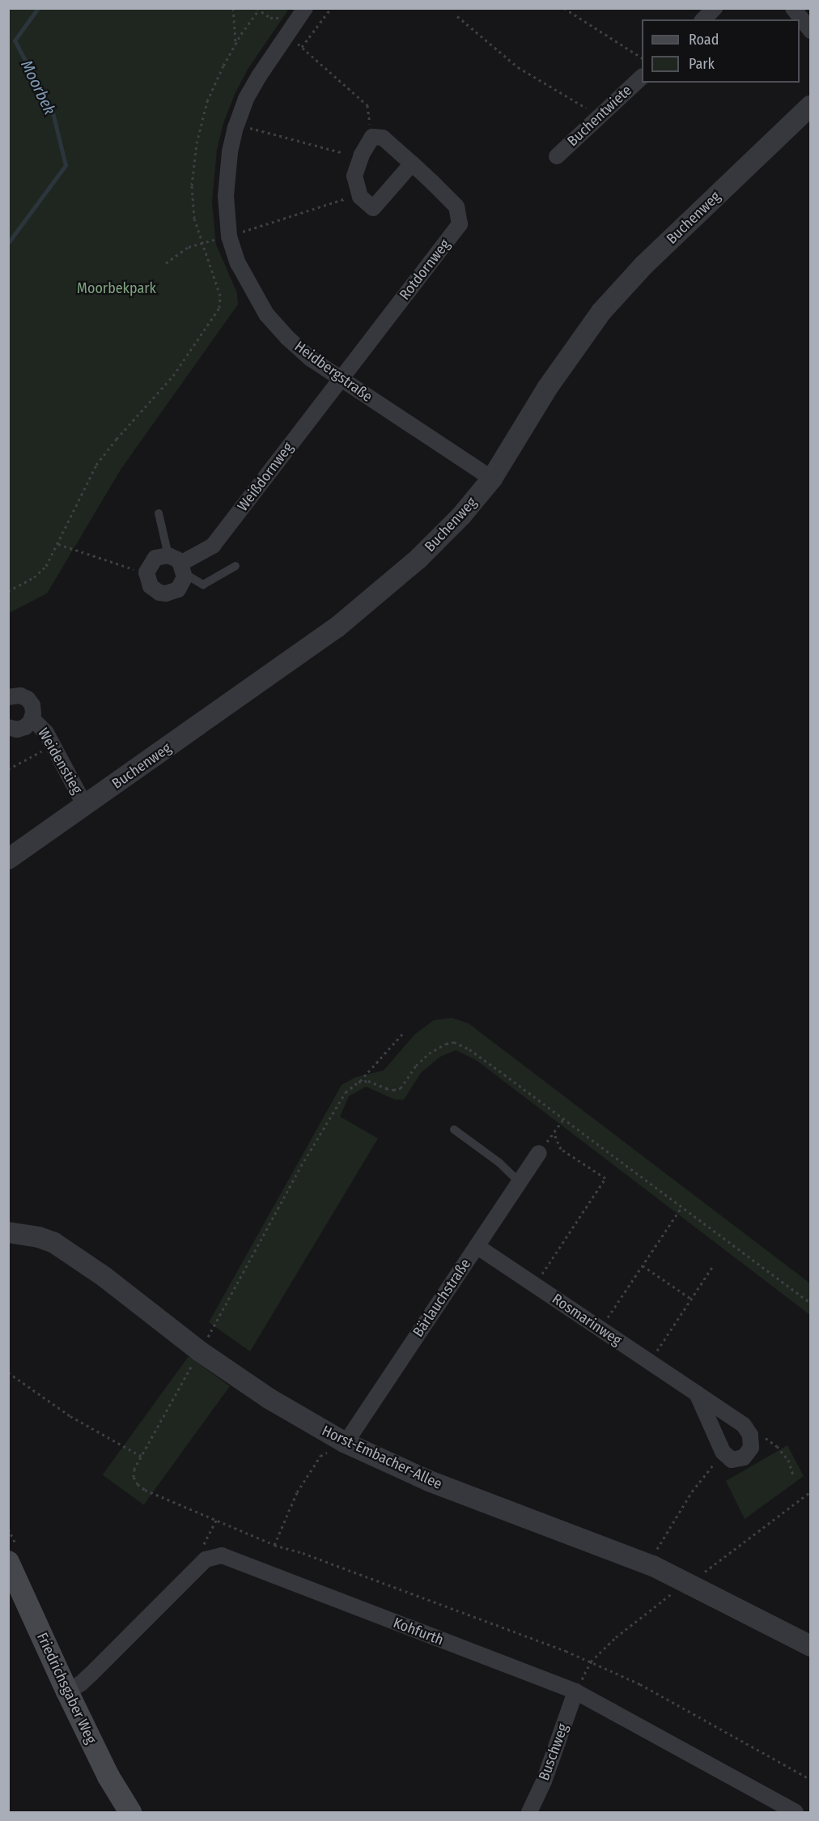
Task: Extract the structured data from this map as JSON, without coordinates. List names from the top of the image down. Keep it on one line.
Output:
{"streets":{"main road":["Friedrichsgaber Weg"],"street":["Buchentwiete","Buchenweg","Rotdornweg","Heidbergstraße","Weißdornweg","Weidenstieg","Bärlauchstraße","Rosmarinweg","Horst-Embacher-Allee","Kohfurth","Buschweg"]},"crossings":[["Buchenweg","Heidbergstraße"],["Buchenweg","Weidenstieg"],["Rotdornweg","Heidbergstraße"],["Rotdornweg","Weißdornweg"],["Heidbergstraße","Weißdornweg"],["Bärlauchstraße","Rosmarinweg"],["Bärlauchstraße","Horst-Embacher-Allee"],["Kohfurth","Buschweg"]],"water":["Moorbek"],"parks":["Moorbekpark"],"legend":["Road","Park"]}
